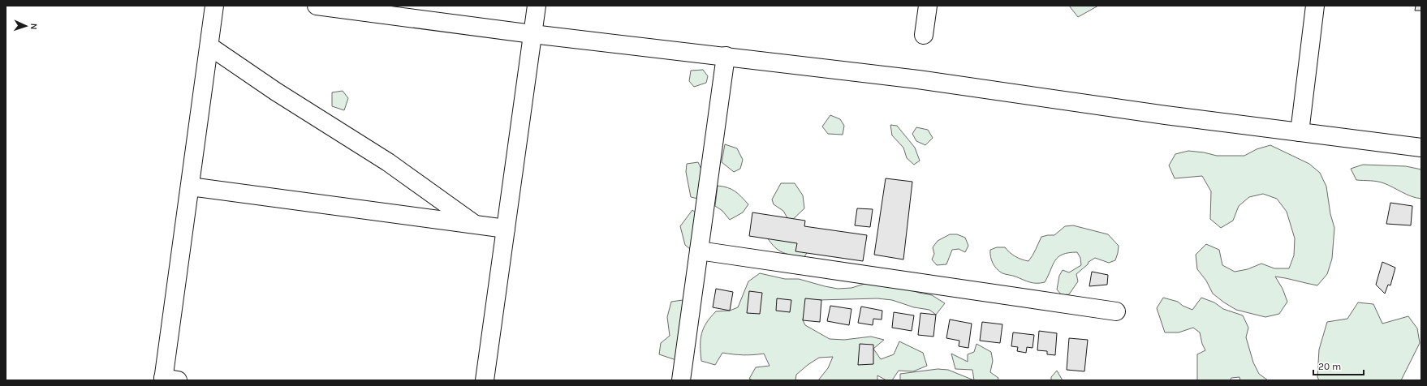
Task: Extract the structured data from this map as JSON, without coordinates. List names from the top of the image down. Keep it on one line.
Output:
{"scale_bar":"20 m","north":"right"}
